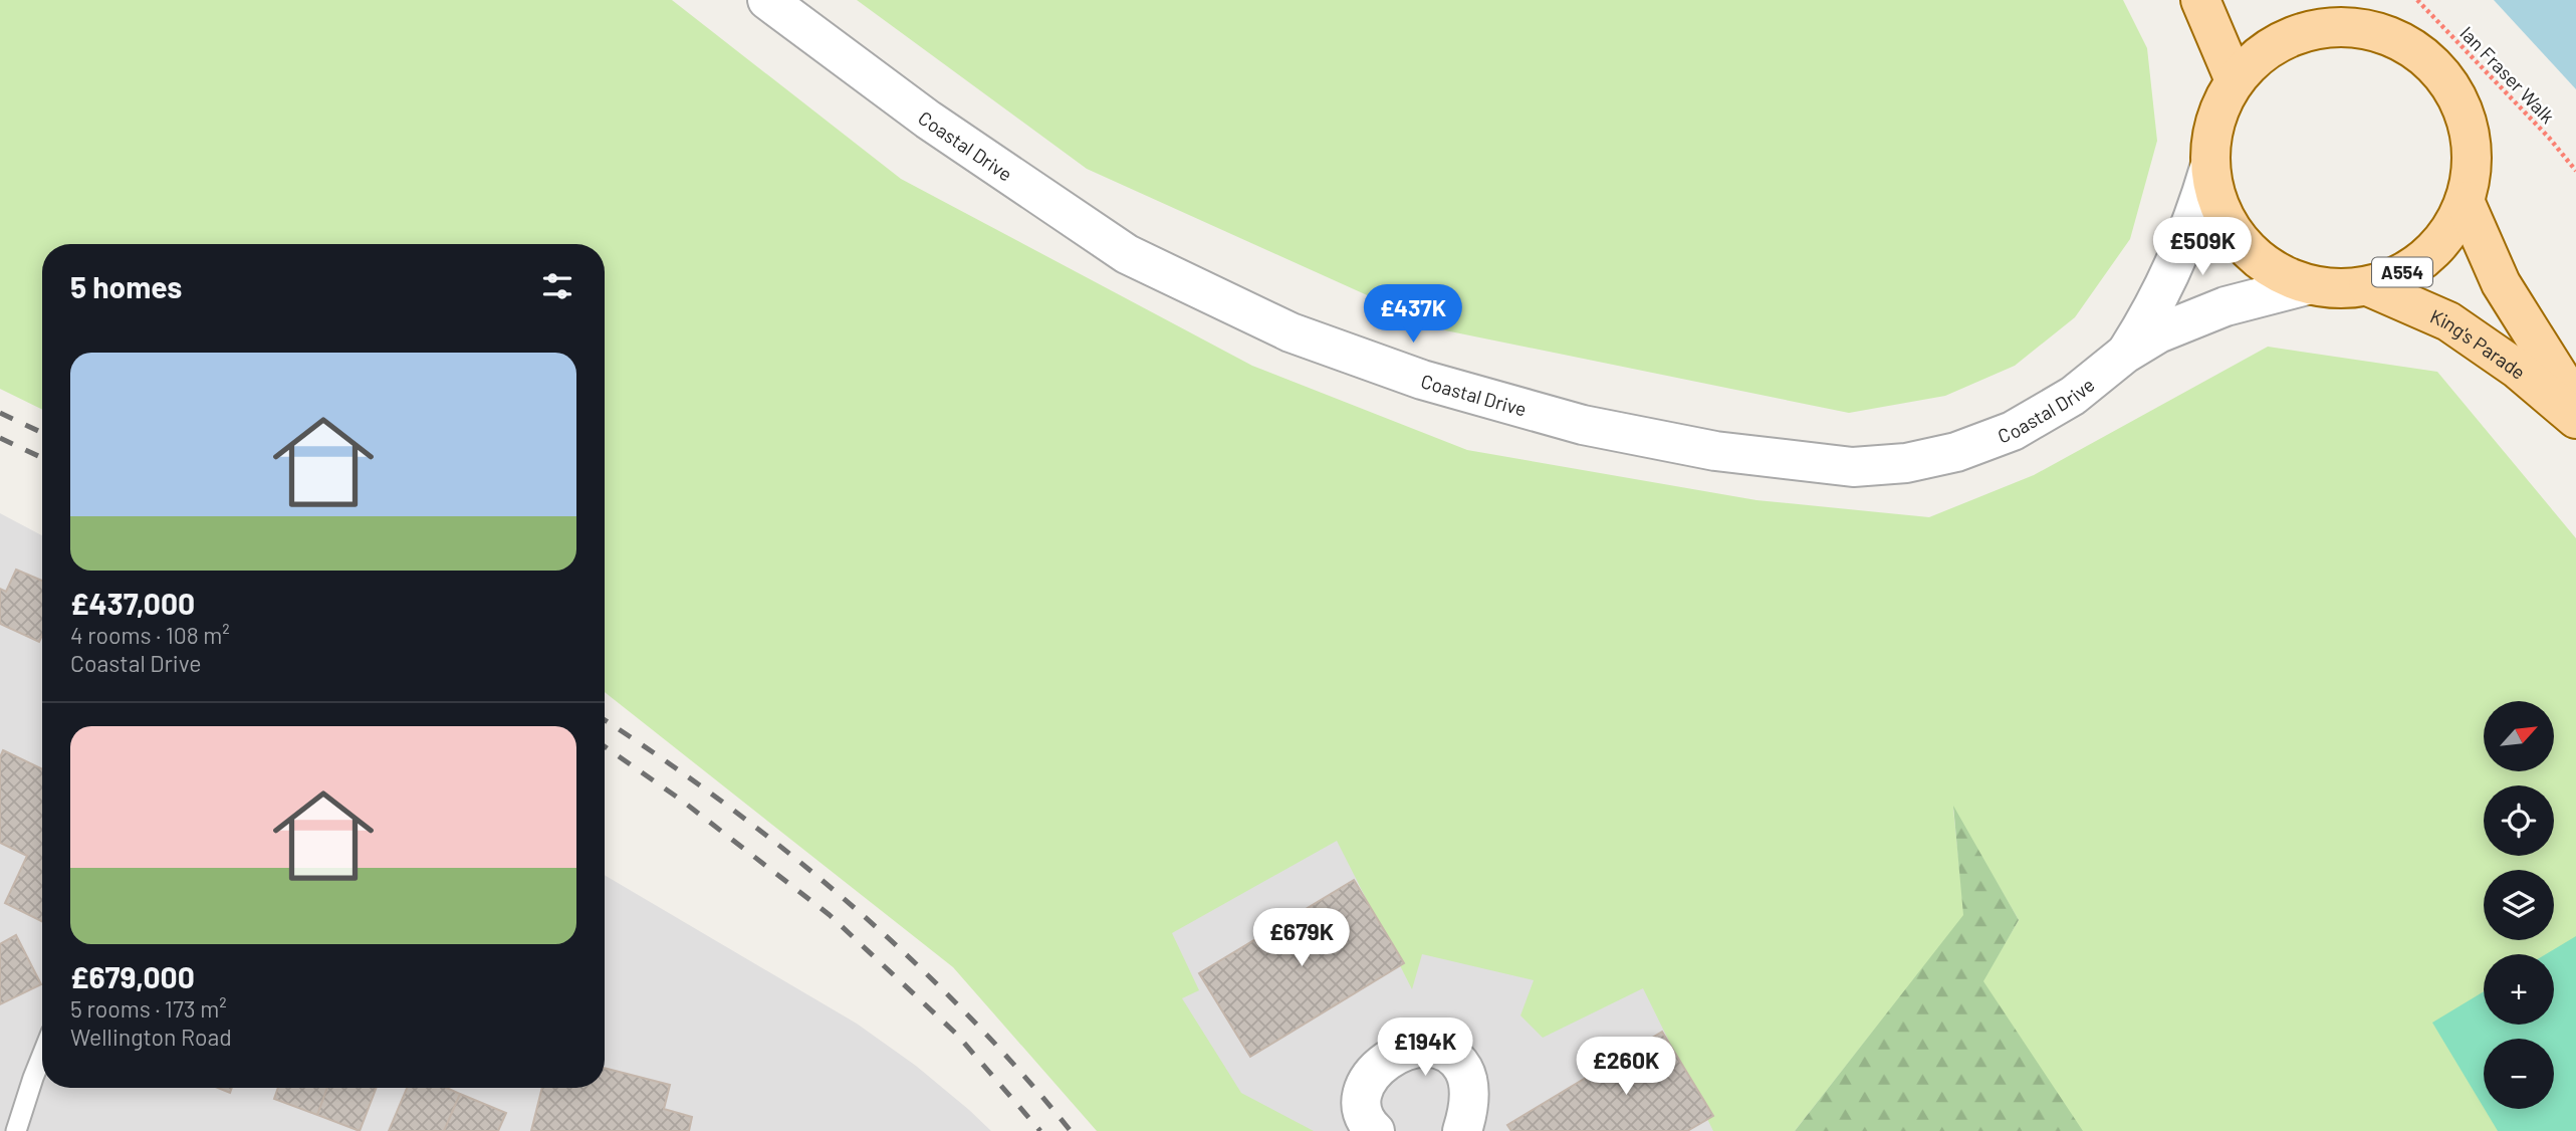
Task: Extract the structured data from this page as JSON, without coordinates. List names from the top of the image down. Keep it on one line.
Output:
{"streets":{"main road":["A554","King's Parade"],"street":["Coastal Drive"],"path":["Ian Fraser Walk"]},"crossings":[["Coastal Drive","A554"],["A554","King's Parade"]],"north":"top right","page":{"price":["£509K","£437K","£679K","£194K","£260K"],"heading":"5 homes","list":[{"name":"£437,000","note":"4 rooms · 108 m² · Coastal Drive"},{"name":"£679,000","note":"5 rooms · 173 m² · Wellington Road"}],"map_buttons":["+","−"]}}
